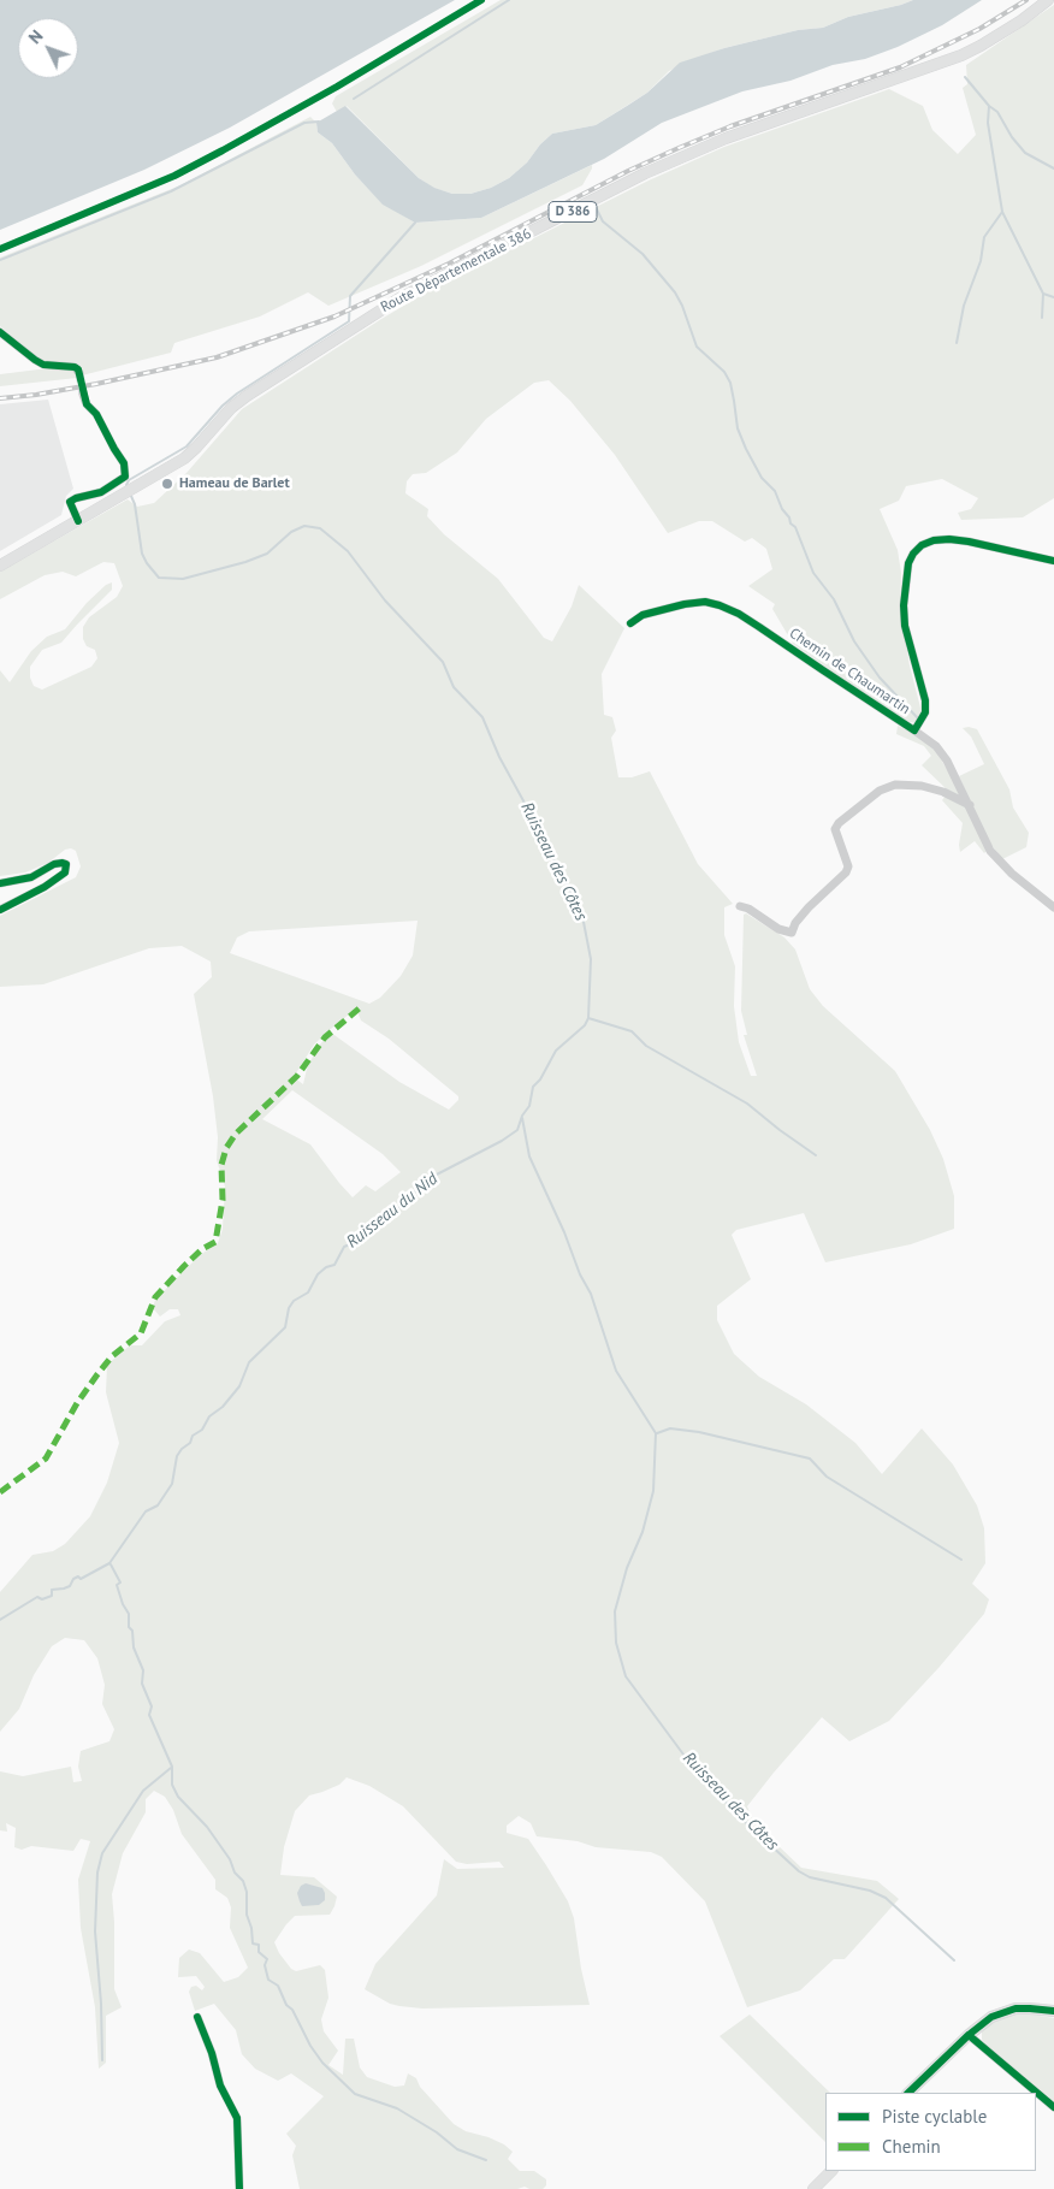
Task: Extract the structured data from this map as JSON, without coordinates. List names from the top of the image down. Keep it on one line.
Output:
{"streets":{"main road":["D 386","Route Départementale 386"],"street":["Chemin de Chaumartin"]},"water":["Ruisseau des Côtes","Ruisseau du Nid"],"places":["Hameau de Barlet"],"legend":["Piste cyclable","Chemin"],"north":"top left"}
